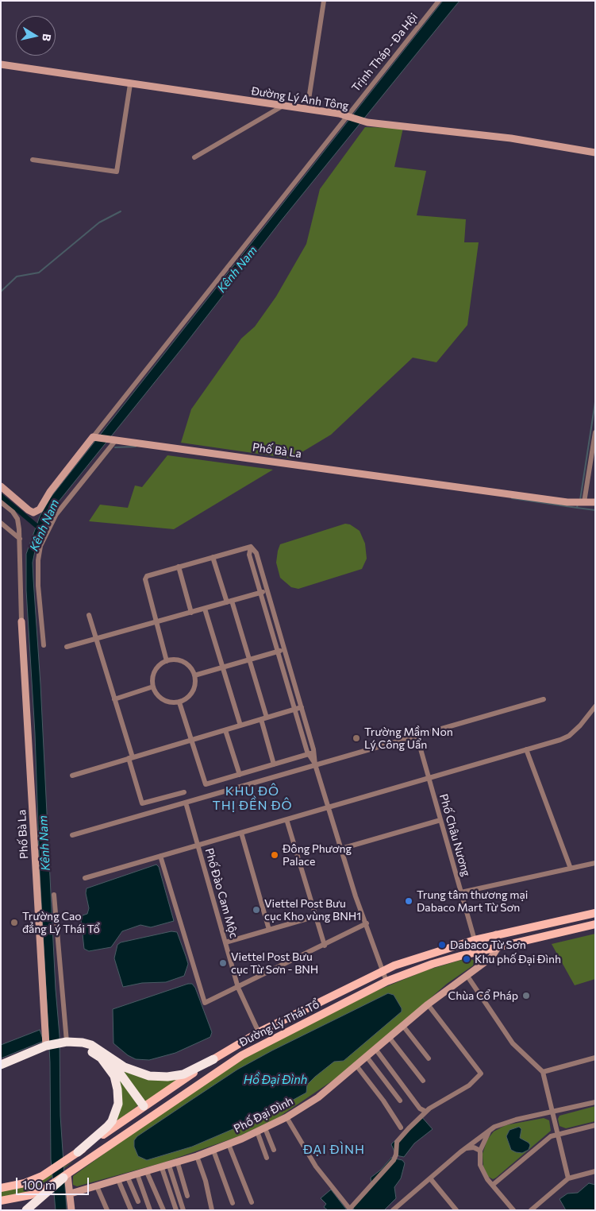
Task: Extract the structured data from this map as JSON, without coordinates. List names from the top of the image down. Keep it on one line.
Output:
{"streets":{"main road":["Đường Lý Thái Tổ"],"street":["Trịnh Tháp - Đa Hội","Đường Lý Anh Tông","Phố Bà La","Phố Châu Nương","Phố Đào Cam Mộc","Phố Đại Đình"]},"crossings":[["Trịnh Tháp - Đa Hội","Đường Lý Anh Tông"],["Trịnh Tháp - Đa Hội","Phố Bà La"],["Phố Châu Nương","Đường Lý Thái Tổ"],["Phố Đào Cam Mộc","Đường Lý Thái Tổ"],["Đường Lý Thái Tổ","Phố Đại Đình"]],"districts":["KHU ĐÔ THỊ ĐỀN ĐÔ","ĐẠI ĐÌNH"],"water":["Kênh Nam","Hồ Đại Đình"],"places":["Trường Mầm Non Lý Công Uẩn","Đông Phương Palace","Trung tâm thương mại Dabaco Mart Từ Sơn","Viettel Post Bưu cục Kho vùng BNH1","Trường Cao đẳng Lý Thái Tổ","Dabaco Từ Sơn","Khu phố Đại Đình","Viettel Post Bưu cục Từ Sơn - BNH","Chùa Cổ Pháp"],"scale_bar":"100 m","north":"right"}
